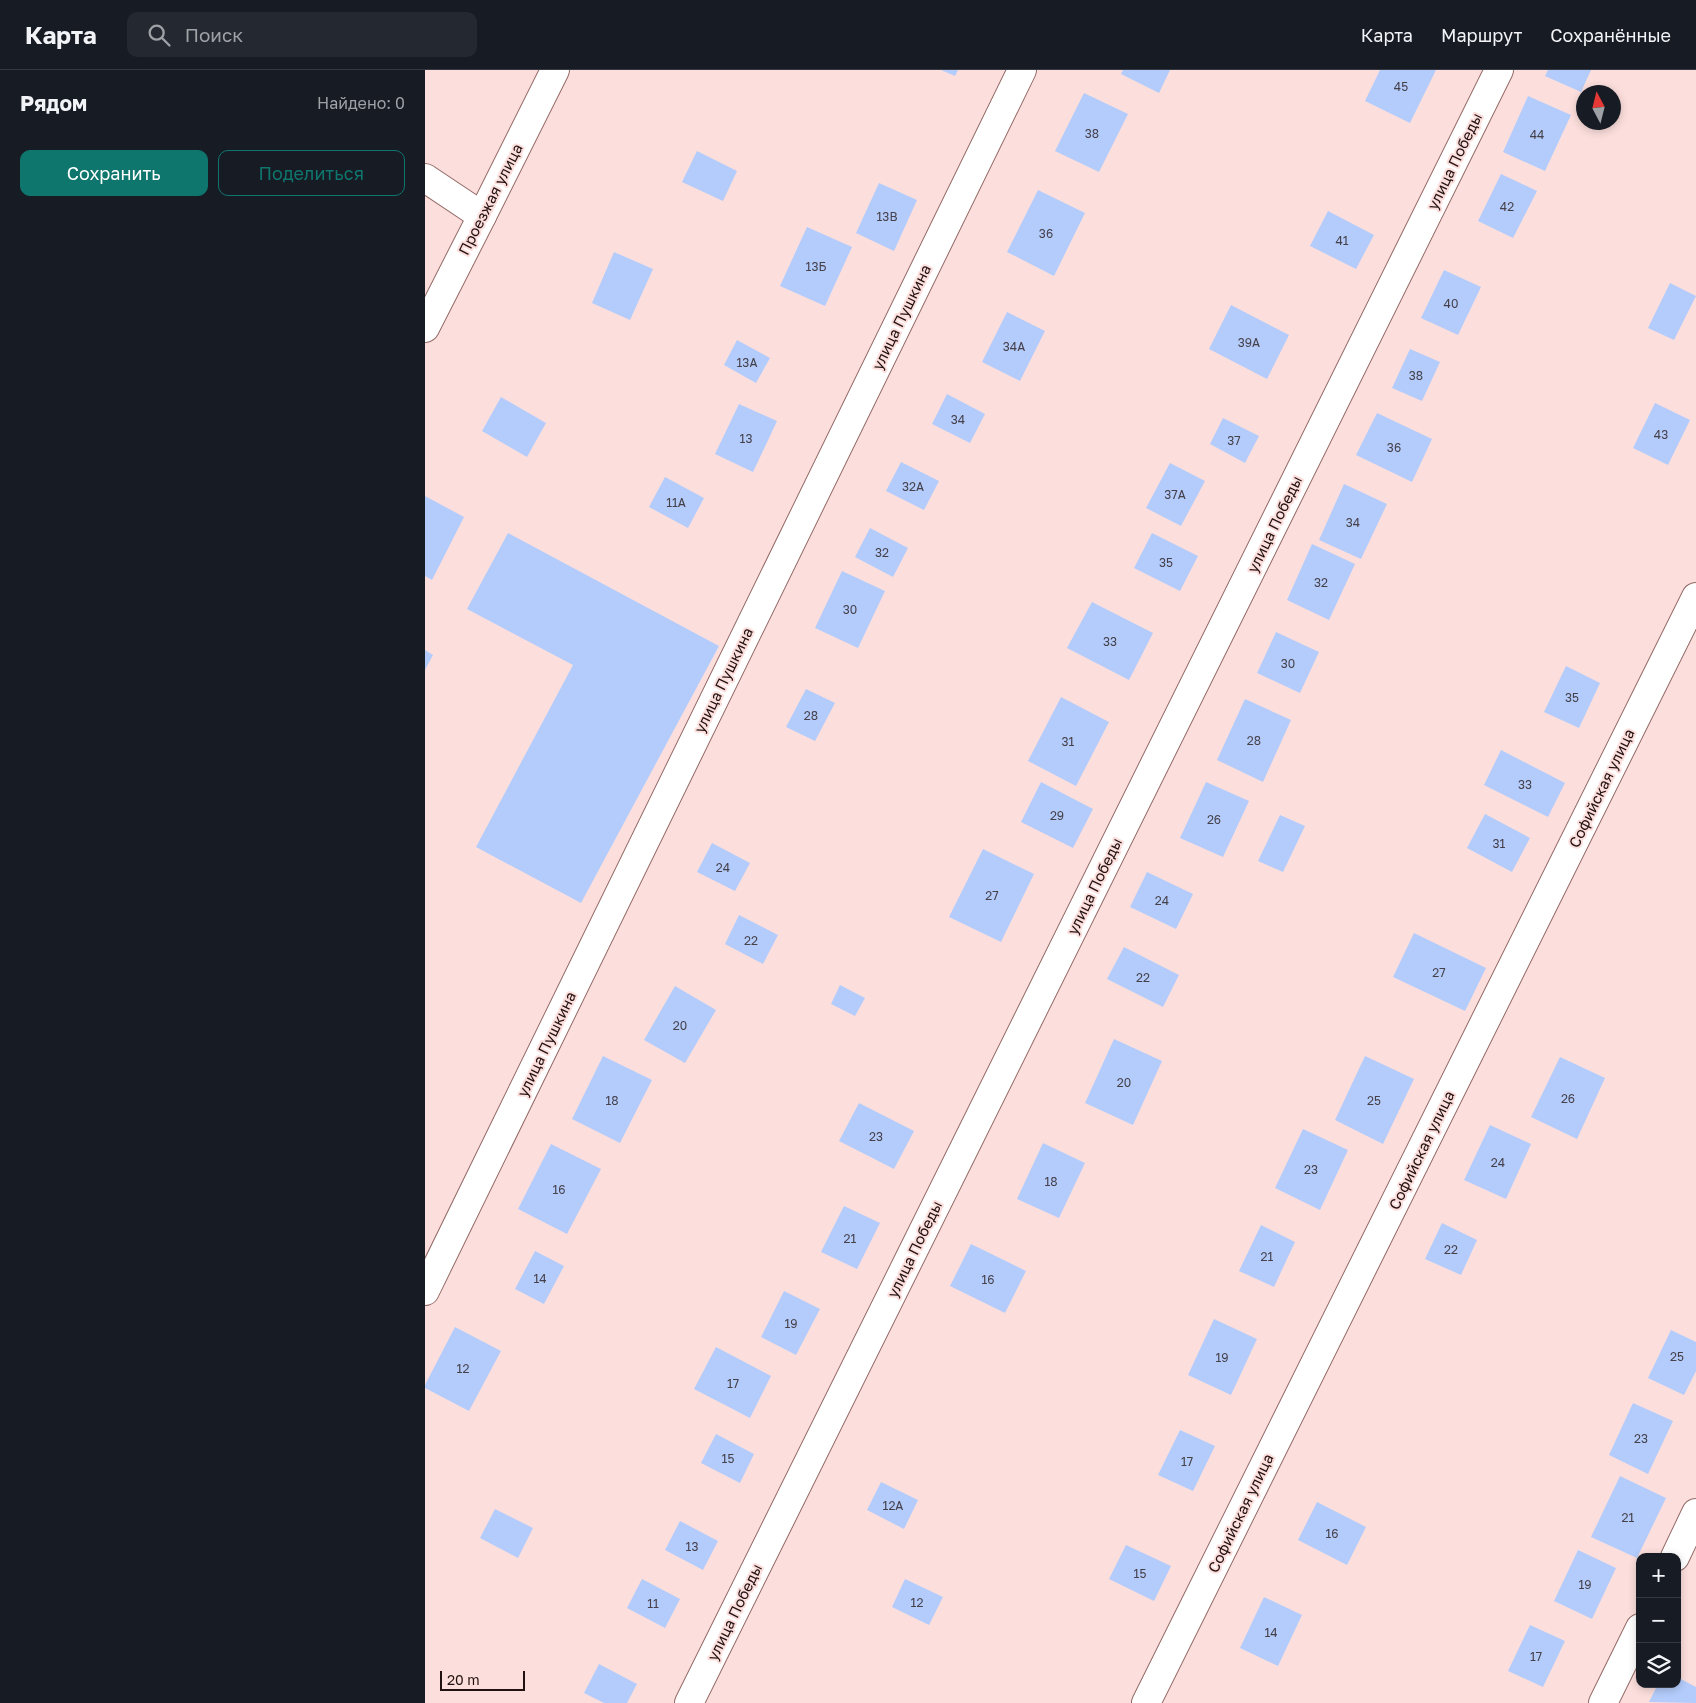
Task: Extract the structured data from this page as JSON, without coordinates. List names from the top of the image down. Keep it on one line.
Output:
{"streets":{"street":["улица Победы","Проезжая улица","улица Пушкина","Софийская улица"]},"house_numbers":["45","38","44","42","13В","36","41","13Б","40","39А","34А","13А","38","34","43","13","37","36","32А","37А","11А","34","32","35","32","30","33","30","35","28","28","31","33","29","26","31","24","27","24","22","27","22","20","20","26","18","25","23","24","23","18","16","21","22","21","14","16","19","25","19","12","17","23","15","17","12А","21","16","13","15","19","12","11","14","17"],"scale_bar":"20 m","north":"top","page":{"header":"Карта","search":"Поиск","nav":["Карта","Маршрут","Сохранённые"],"heading":["Рядом","Найдено: 0"],"buttons":["Сохранить","Поделиться"],"map_buttons":["+","−"],"scale":"20 m"}}
